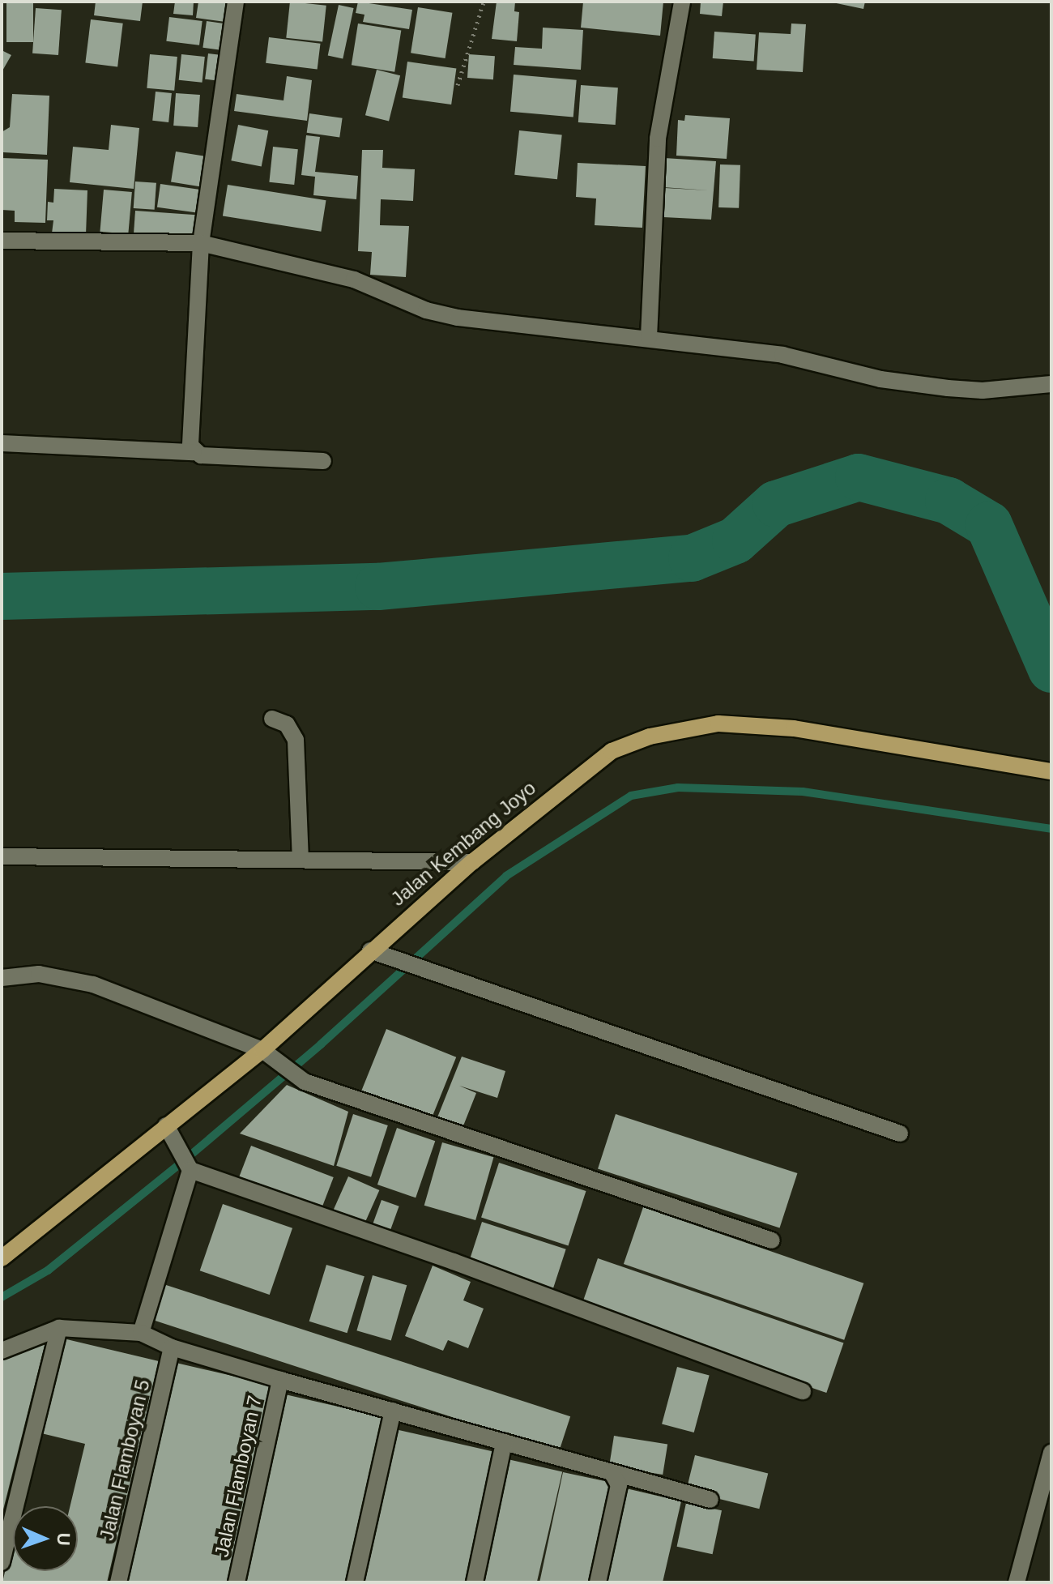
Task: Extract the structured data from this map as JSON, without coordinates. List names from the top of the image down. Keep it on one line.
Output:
{"streets":{"main road":["Jalan Kembang Joyo"],"street":["Jalan Flamboyan 5","Jalan Flamboyan 7"]},"north":"right"}
